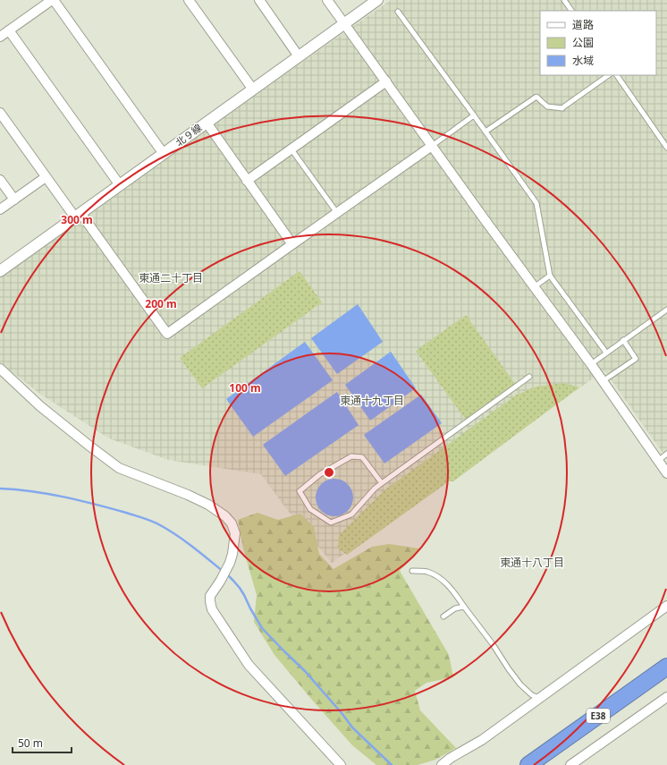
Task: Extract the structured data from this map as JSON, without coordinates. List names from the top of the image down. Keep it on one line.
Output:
{"streets":{"highway":["E38"],"street":["北９線"]},"districts":["東通二十丁目","東通十九丁目","東通十八丁目"],"legend":["道路","公園","水域"],"scale_bar":"50 m","rings":["300 m","200 m","100 m"]}
